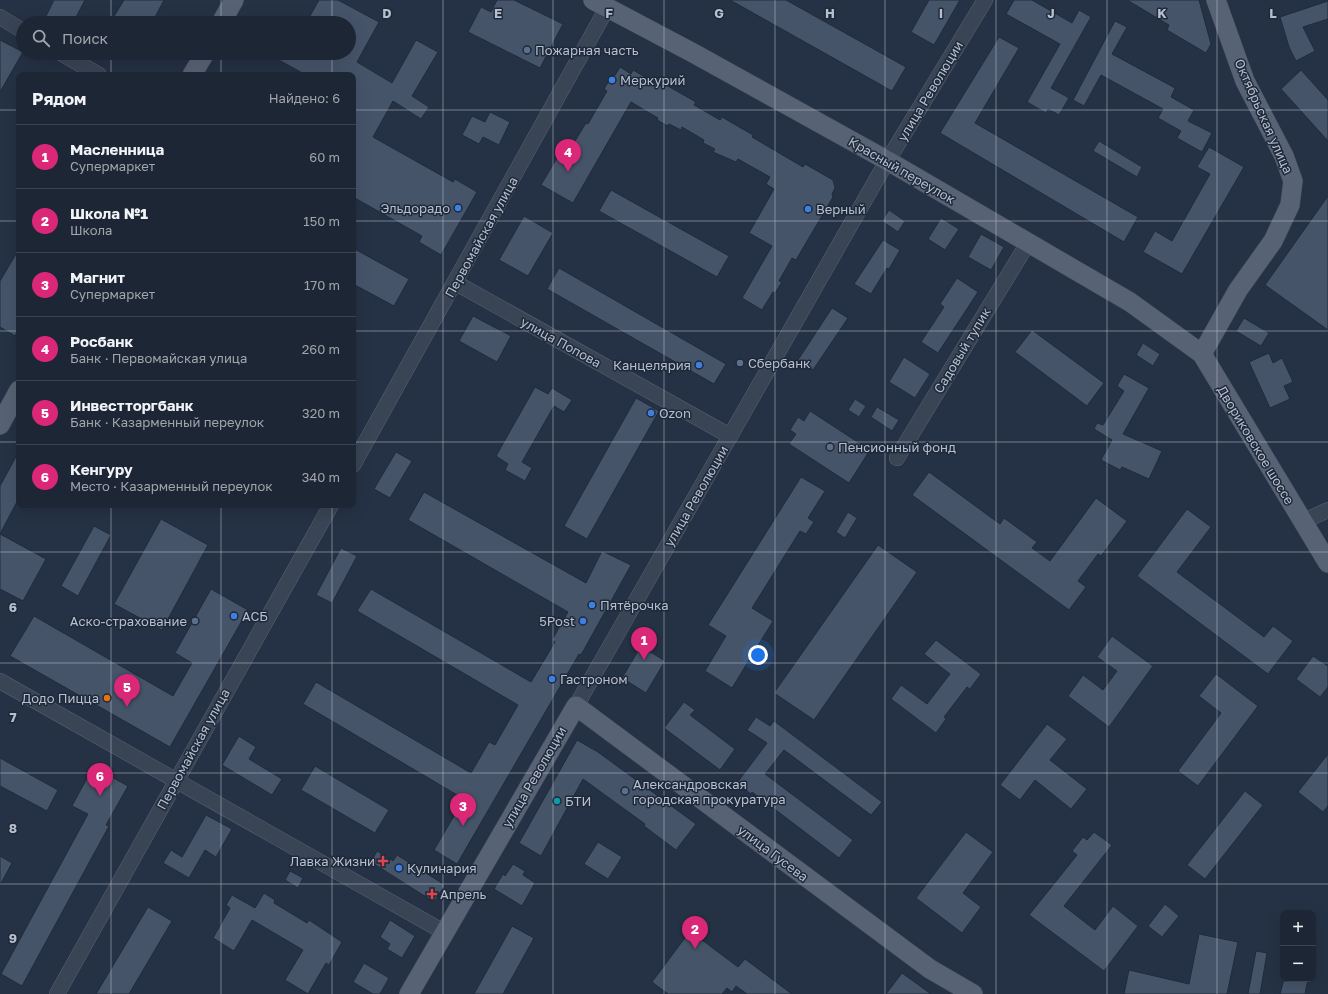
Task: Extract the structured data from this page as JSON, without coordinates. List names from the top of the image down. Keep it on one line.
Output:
{"streets":{"main road":["улица Революции","Октябрьская улица","Красный переулок","Двориковское шоссе","улица Гусева"],"street":["Первомайская улица","улица Попова","Садовый тупик"]},"crossings":[["улица Революции","Красный переулок"],["улица Революции","улица Попова"],["улица Революции","улица Гусева"],["Октябрьская улица","Красный переулок"],["Октябрьская улица","Двориковское шоссе"],["Красный переулок","Первомайская улица"],["Красный переулок","Садовый тупик"],["Красный переулок","Двориковское шоссе"],["Первомайская улица","улица Попова"]],"places":{"other":["Пожарная часть","Меркурий","Эльдорадо","Верный","Сбербанк","Канцелярия","Ozon","Пенсионный фонд","Пятёрочка","АСБ","Аско-страхование","5Post","Гастроном","Додо Пицца","Александровская городская прокуратура","БТИ","Кулинария"],"health":["Лавка Жизни","Апрель"]},"page":{"search":"Поиск","heading":["Рядом","Найдено: 6"],"list":[{"mark":"1","name":"Масленница","note":"Супермаркет","value":"60 m"},{"mark":"2","name":"Школа №1","note":"Школа","value":"150 m"},{"mark":"3","name":"Магнит","note":"Супермаркет","value":"170 m"},{"mark":"4","name":"Росбанк","note":"Банк · Первомайская улица","value":"260 m"},{"mark":"5","name":"Инвестторгбанк","note":"Банк · Казарменный переулок","value":"320 m"},{"mark":"6","name":"Кенгуру","note":"Место · Казарменный переулок","value":"340 m"}],"pins":["4","1","5","6","3","2"],"map_buttons":["+","−"]},"grid":{"columns":["D","E","F","G","H","I","J","K","L"],"rows":["6","7","8","9"]}}
